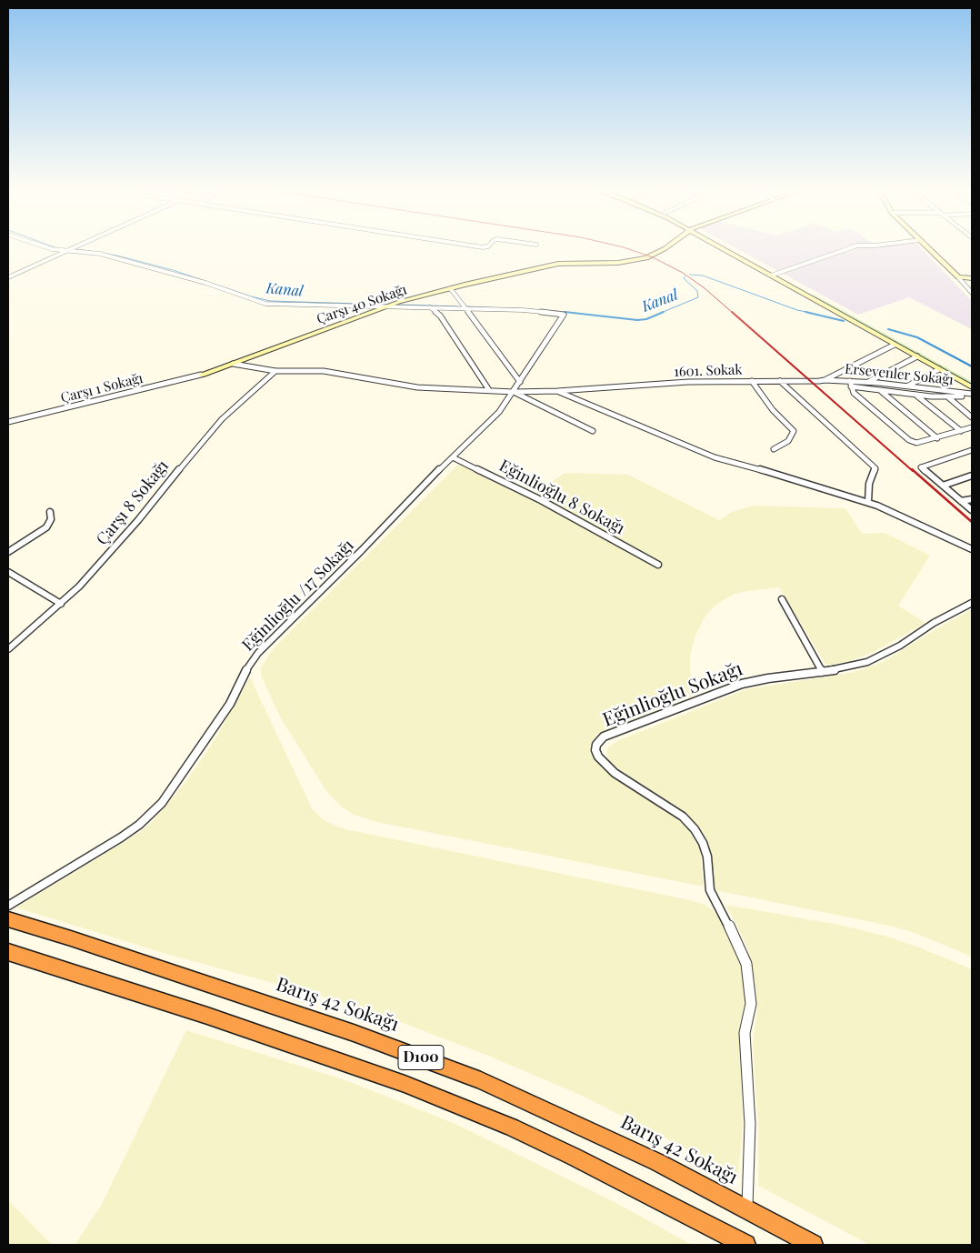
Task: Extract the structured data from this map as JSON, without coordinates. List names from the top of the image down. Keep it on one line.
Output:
{"streets":{"highway":["Barış 42 Sokağı","D100"],"street":["Çarşı 40 Sokağı","1601. Sokak","Ersevenler Sokağı","Çarşı 1 Sokağı","Eğinlioğlu 8 Sokağı","Çarşı 8 Sokağı","Eğinlioğlu /17 Sokağı","Eğinlioğlu Sokağı"]},"crossings":[["Çarşı 40 Sokağı","1601. Sokak"],["Çarşı 40 Sokağı","Çarşı 1 Sokağı"],["1601. Sokak","Ersevenler Sokağı"],["1601. Sokak","Çarşı 8 Sokağı"],["1601. Sokak","Eğinlioğlu /17 Sokağı"],["Eğinlioğlu 8 Sokağı","Eğinlioğlu /17 Sokağı"],["Eğinlioğlu Sokağı","Barış 42 Sokağı"]],"water":["Kanal"]}
